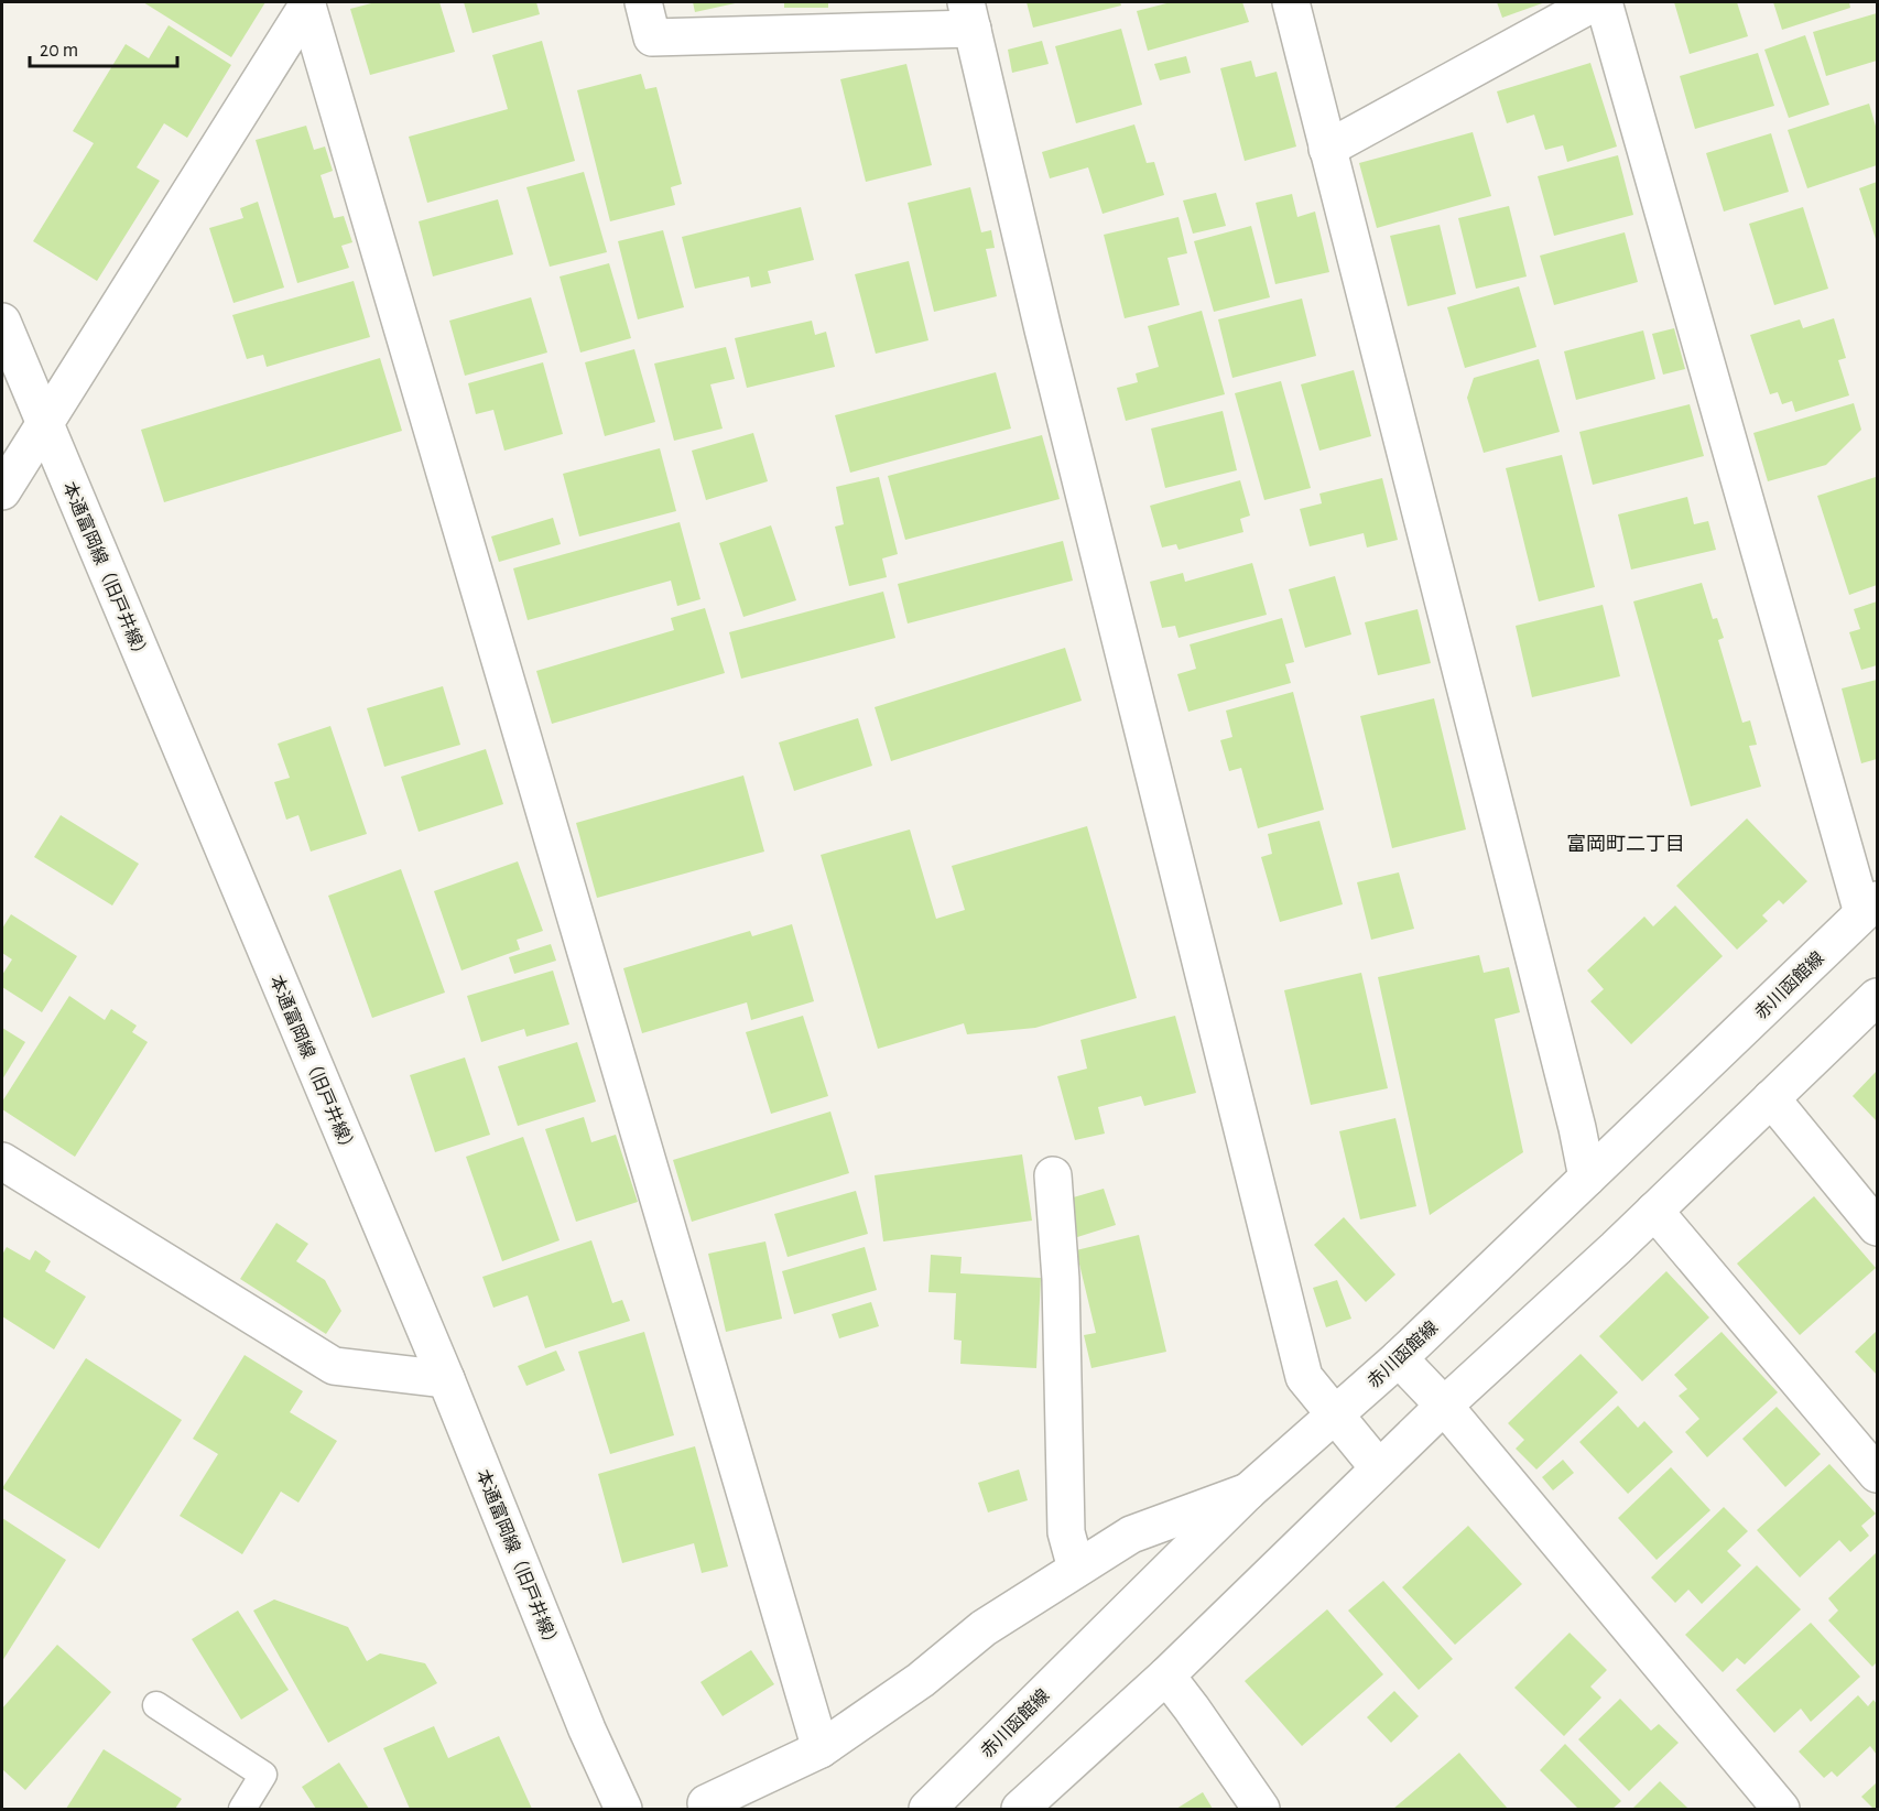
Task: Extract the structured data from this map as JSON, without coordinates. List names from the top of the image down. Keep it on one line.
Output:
{"streets":{"street":["本通富岡線（旧戸井線）","赤川函館線"]},"districts":["富岡町二丁目"],"scale_bar":"20 m"}
